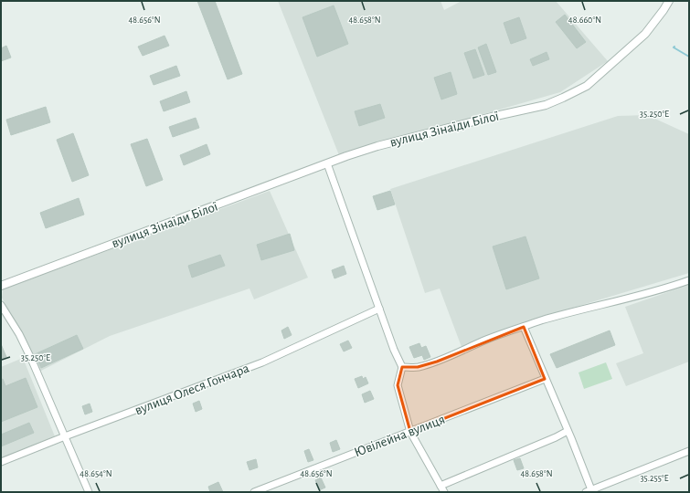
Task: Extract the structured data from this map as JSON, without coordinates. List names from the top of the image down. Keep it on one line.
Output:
{"streets":{"street":["вулиця Зінаїди Білої","вулиця Олеся Гончара","Ювілейна вулиця"]},"coordinates":["48.656°N","48.658°N","48.660°N","35.250°E","48.654°N","35.255°E"]}
